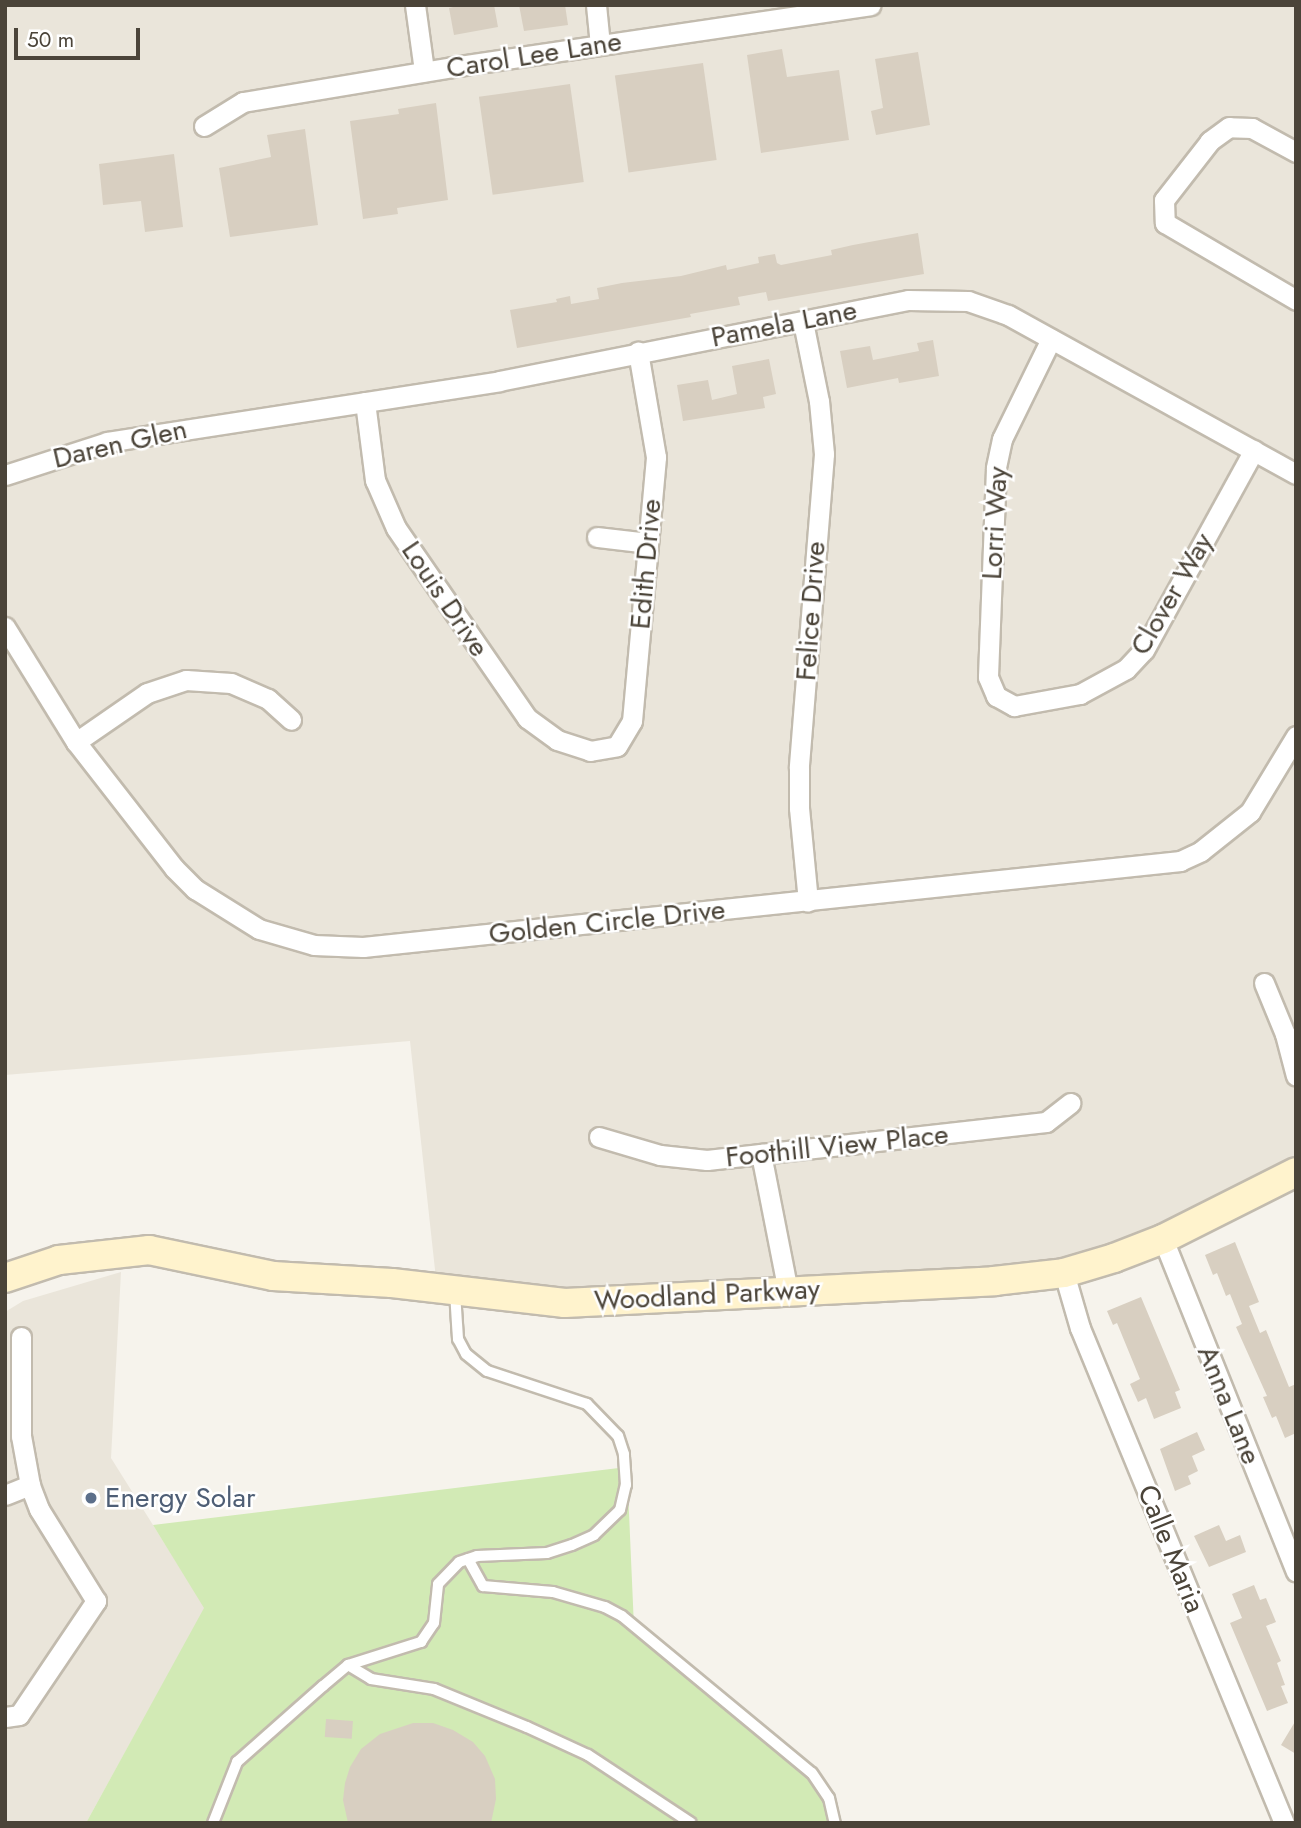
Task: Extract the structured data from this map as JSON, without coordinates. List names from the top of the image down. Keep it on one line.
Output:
{"streets":{"street":["Carol Lee Lane","Pamela Lane","Daren Glen","Lorri Way","Edith Drive","Clover Way","Louis Drive","Felice Drive","Golden Circle Drive","Foothill View Place","Woodland Parkway","Anna Lane","Calle Maria"]},"crossings":[["Pamela Lane","Daren Glen"],["Pamela Lane","Lorri Way"],["Pamela Lane","Edith Drive"],["Pamela Lane","Clover Way"],["Pamela Lane","Louis Drive"],["Pamela Lane","Felice Drive"],["Lorri Way","Clover Way"],["Edith Drive","Louis Drive"],["Felice Drive","Golden Circle Drive"],["Woodland Parkway","Anna Lane"],["Woodland Parkway","Calle Maria"]],"places":["Energy Solar"],"scale_bar":"50 m"}
